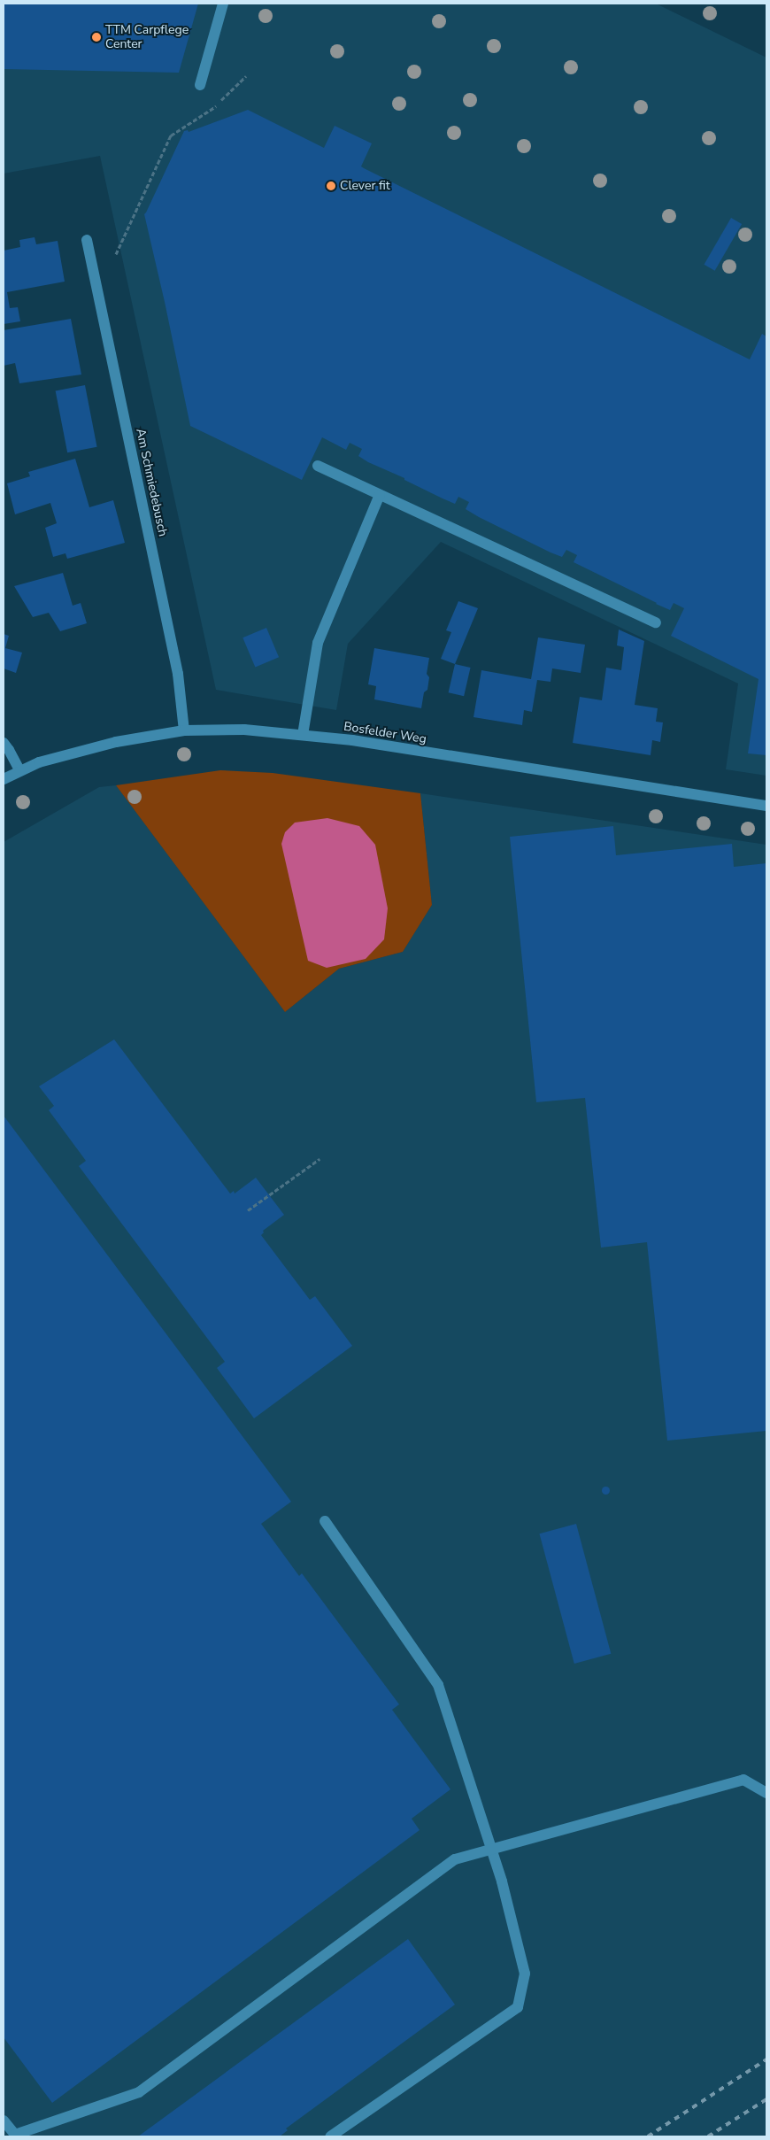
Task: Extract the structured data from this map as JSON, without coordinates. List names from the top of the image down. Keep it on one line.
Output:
{"streets":{"street":["Am Schmiedebusch","Bosfelder Weg"]},"crossings":[["Am Schmiedebusch","Bosfelder Weg"]],"places":["TTM Carpflege Center","Clever fit"]}
